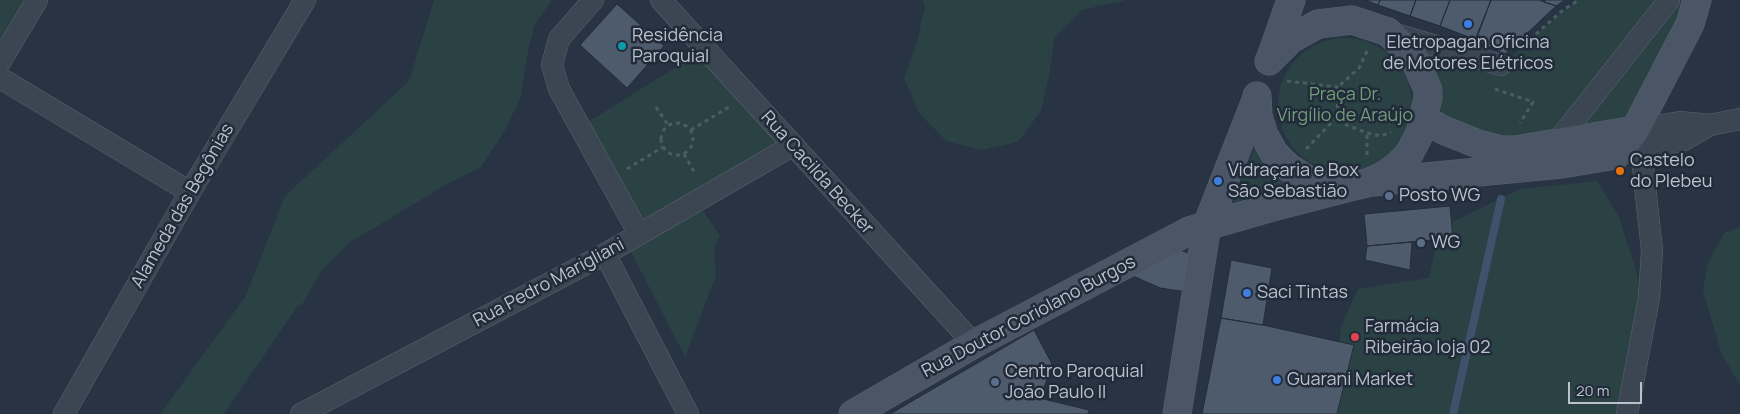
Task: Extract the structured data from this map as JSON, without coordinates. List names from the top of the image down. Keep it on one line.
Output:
{"streets":{"street":["Rua Cacilda Becker","Alameda das Begônias","Rua Pedro Marigliani","Rua Doutor Coriolano Burgos"]},"crossings":[["Rua Cacilda Becker","Rua Pedro Marigliani"],["Rua Cacilda Becker","Rua Doutor Coriolano Burgos"]],"parks":["Praça Dr. Virgílio de Araújo"],"places":["Eletropagan Oficina de Motores Elétricos","Residência Paroquial","Castelo do Plebeu","Vidraçaria e Box São Sebastião","Posto WG","WG","Saci Tintas","Farmácia Ribeirão loja 02","Guarani Market","Centro Paroquial João Paulo II"],"scale_bar":"20 m"}
